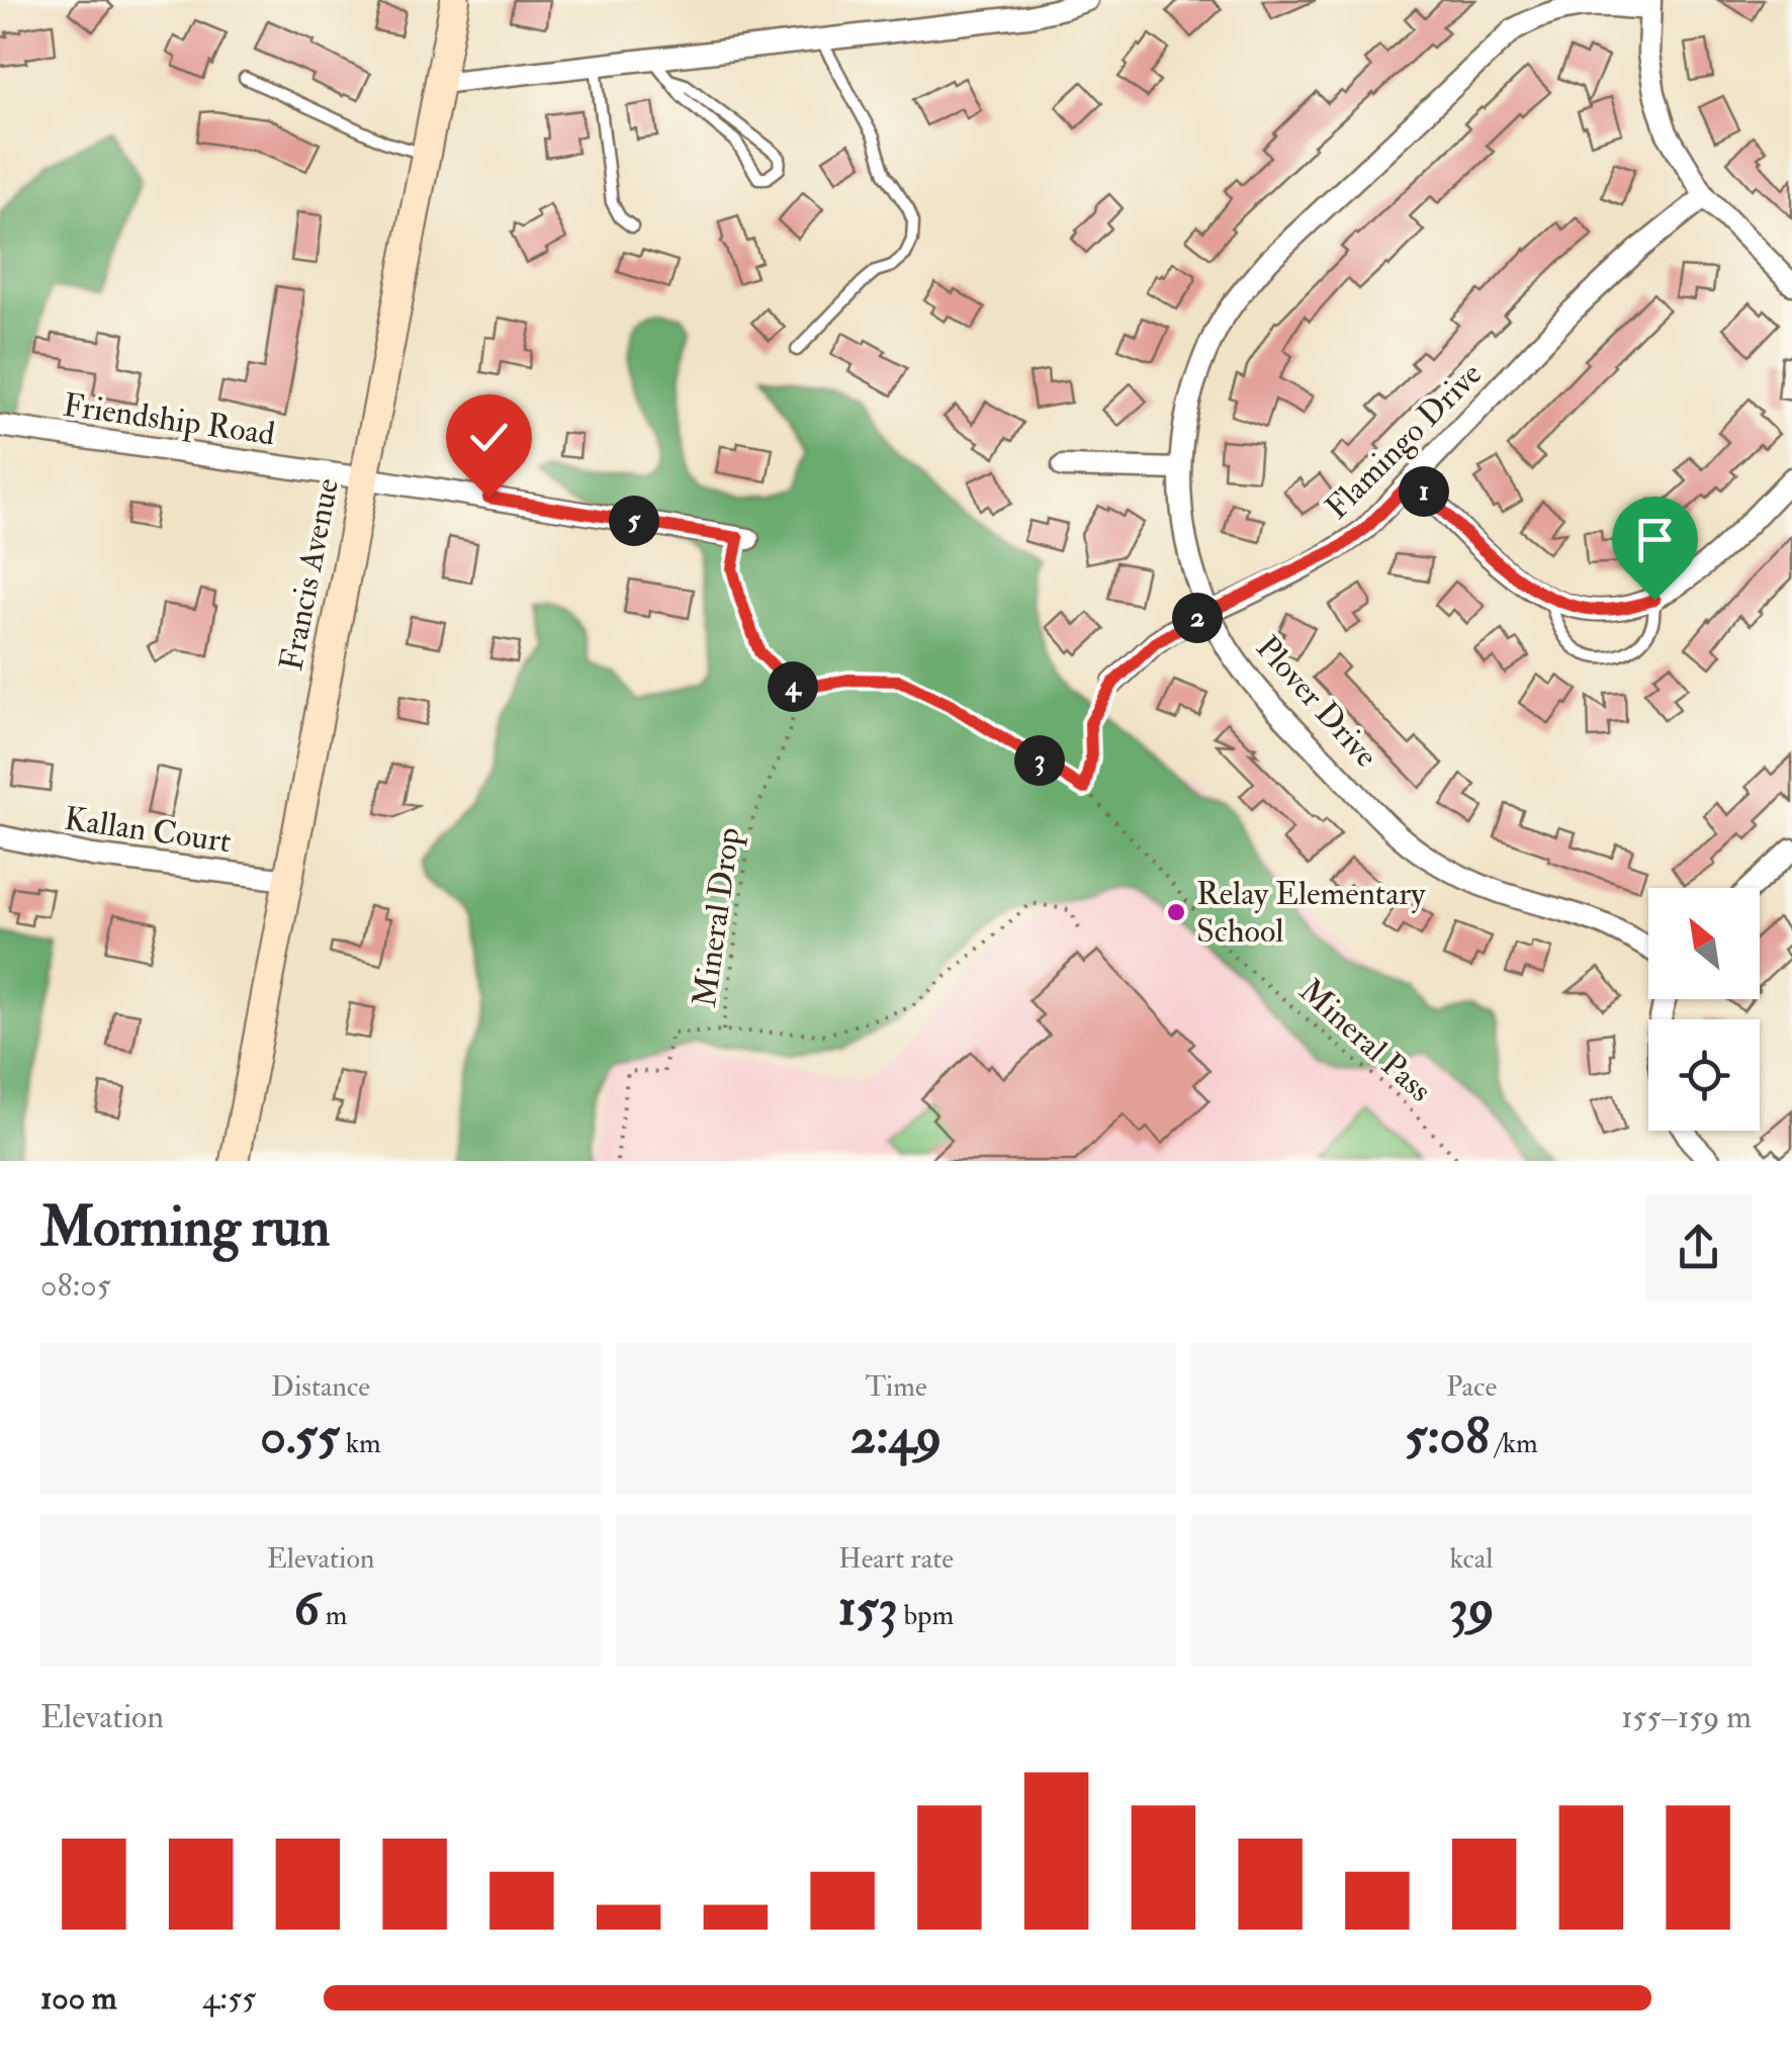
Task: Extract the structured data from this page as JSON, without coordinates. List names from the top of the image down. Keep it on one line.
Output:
{"streets":{"street":["Friendship Road","Flamingo Drive","Francis Avenue","Plover Drive","Kallan Court"],"path":["Mineral Drop","Mineral Pass"]},"crossings":[["Friendship Road","Francis Avenue"],["Flamingo Drive","Plover Drive"],["Francis Avenue","Kallan Court"],["Mineral Drop","Mineral Pass"]],"places":["Relay Elementary School"],"north":"top left","page":{"pins":["1","5","2","4","3"],"heading":["Morning run","08:05"],"stats":[["Distance","0.55 km"],["Time","2:49"],["Pace","5:08 /km"],["Elevation","6 m"],["Heart rate","153 bpm"],["kcal","39"]],"chart":["Elevation","155–159 m"],"list":[{"name":"100 m","note":"4:55"}]}}
